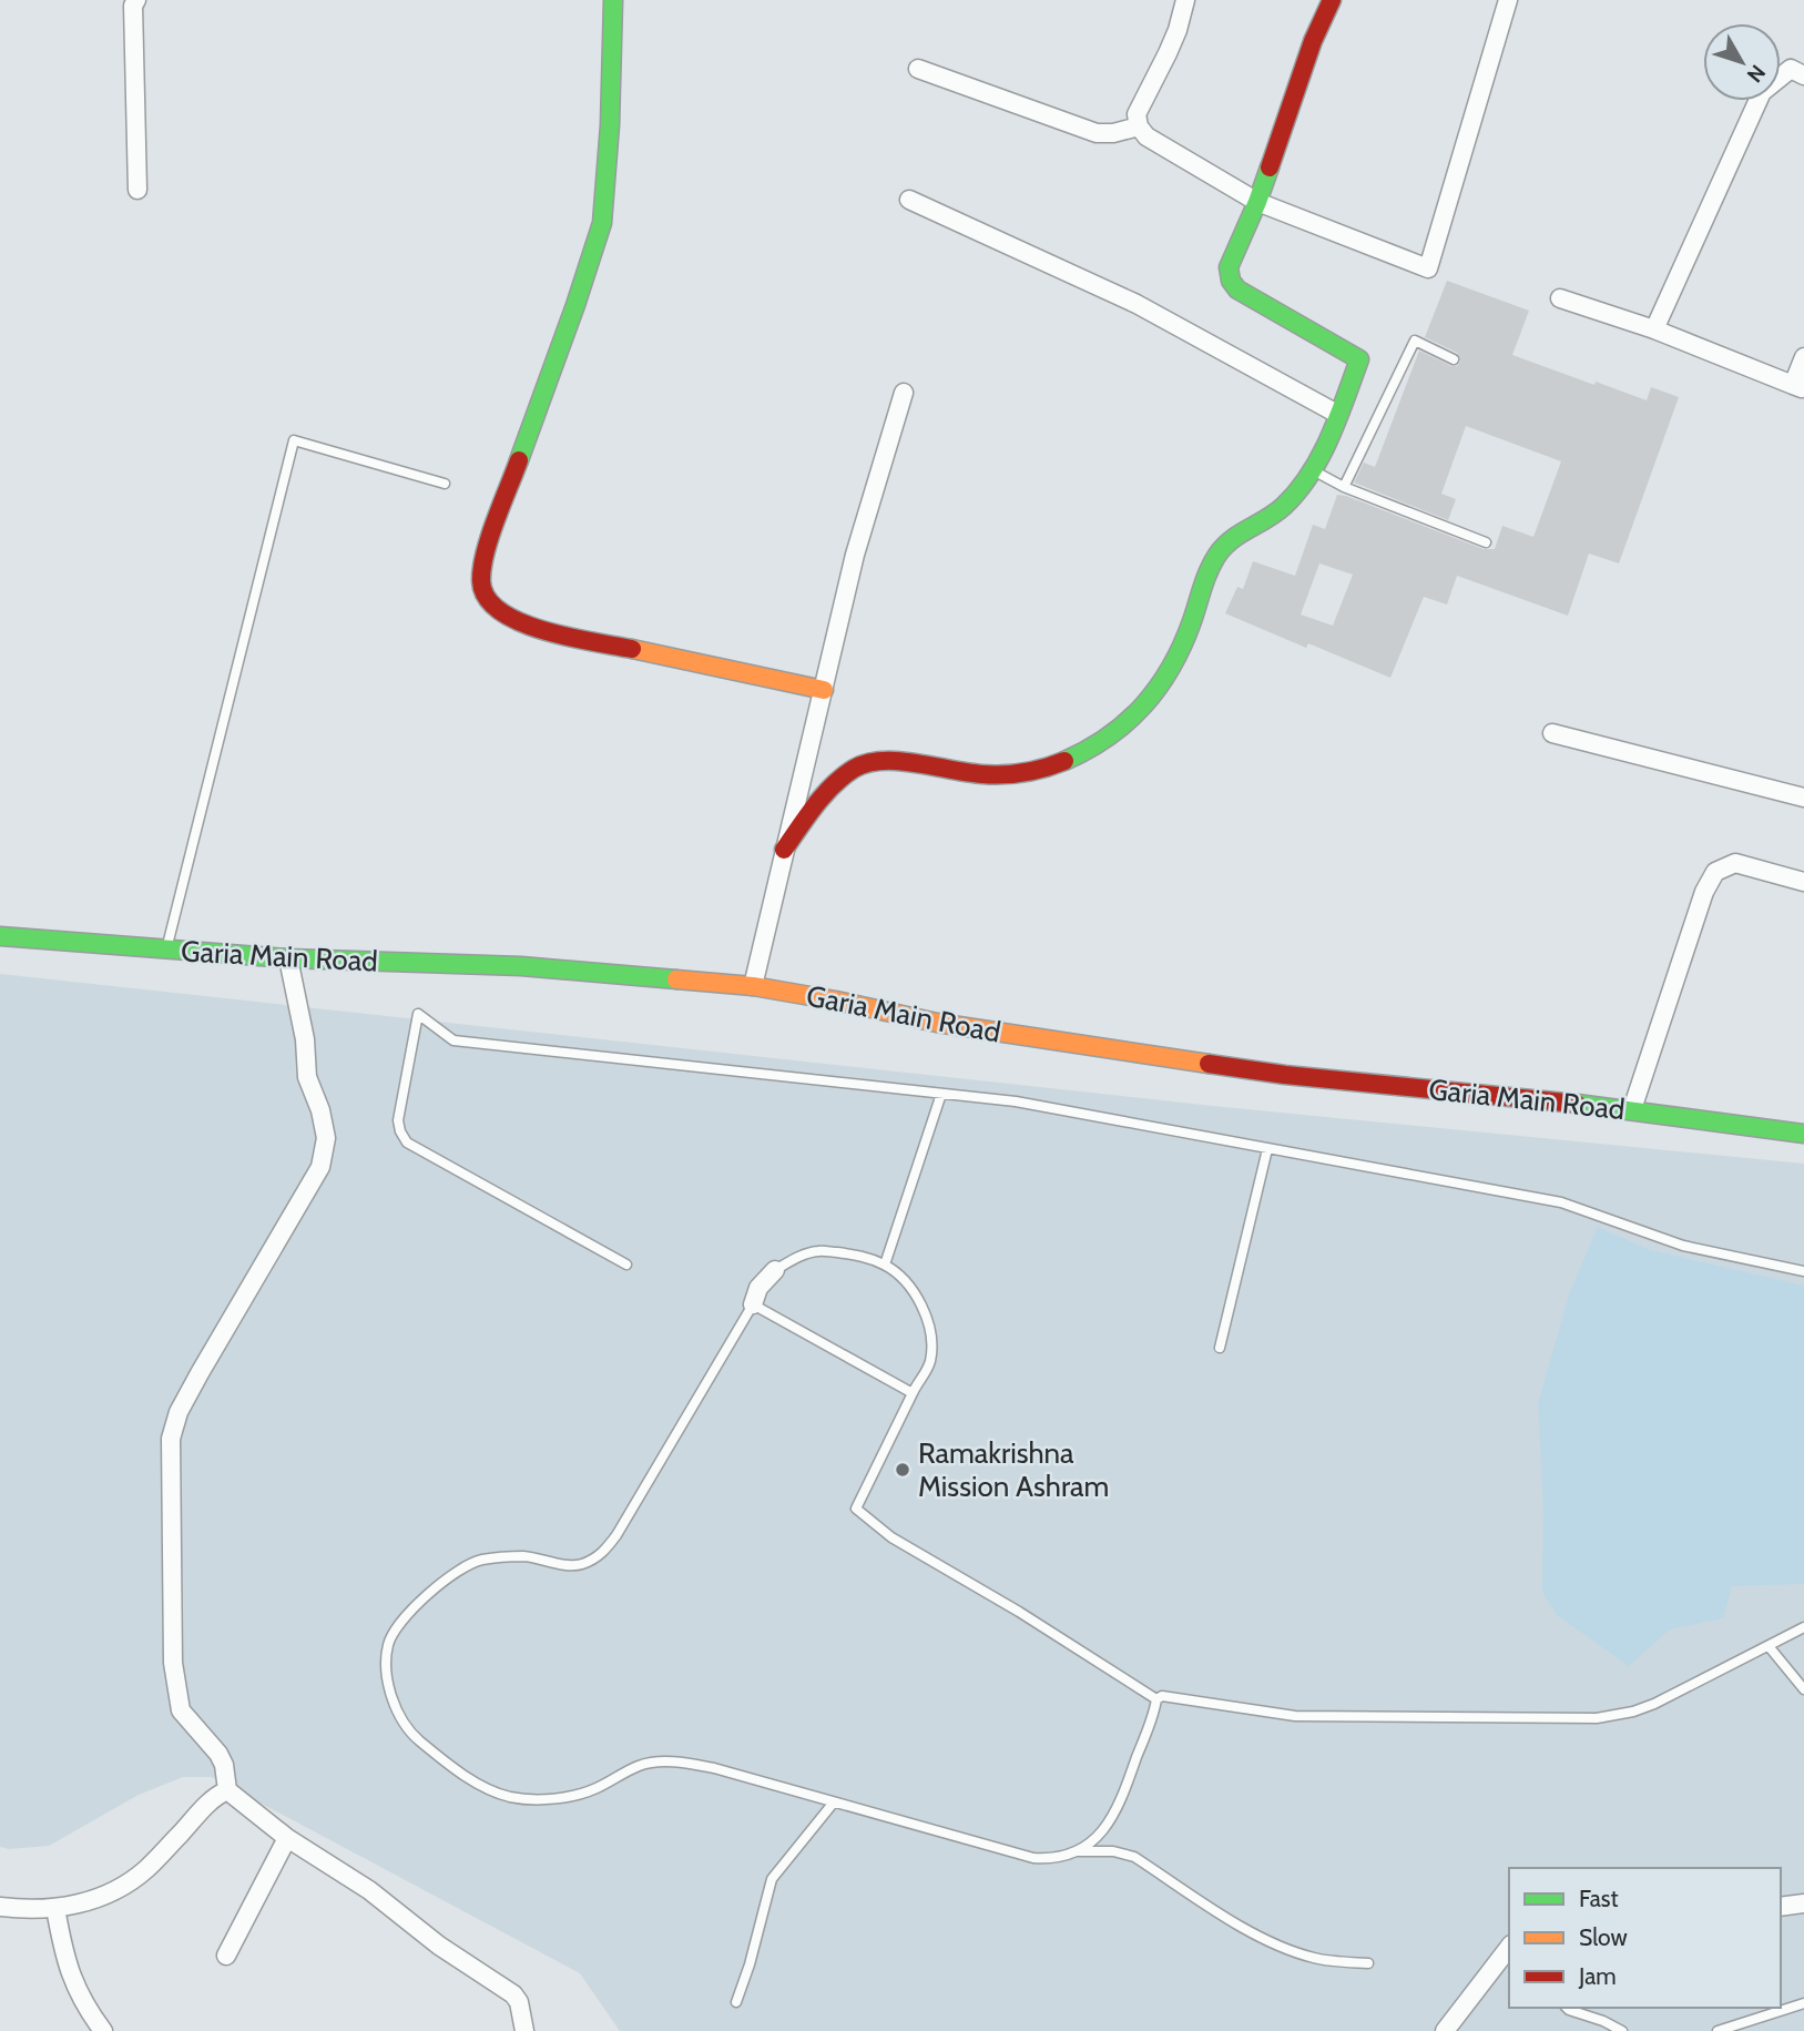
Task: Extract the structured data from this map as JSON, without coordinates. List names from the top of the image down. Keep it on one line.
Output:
{"streets":{"street":["Garia Main Road"]},"places":["Ramakrishna Mission Ashram"],"legend":["Fast","Slow","Jam"],"north":"bottom right"}
